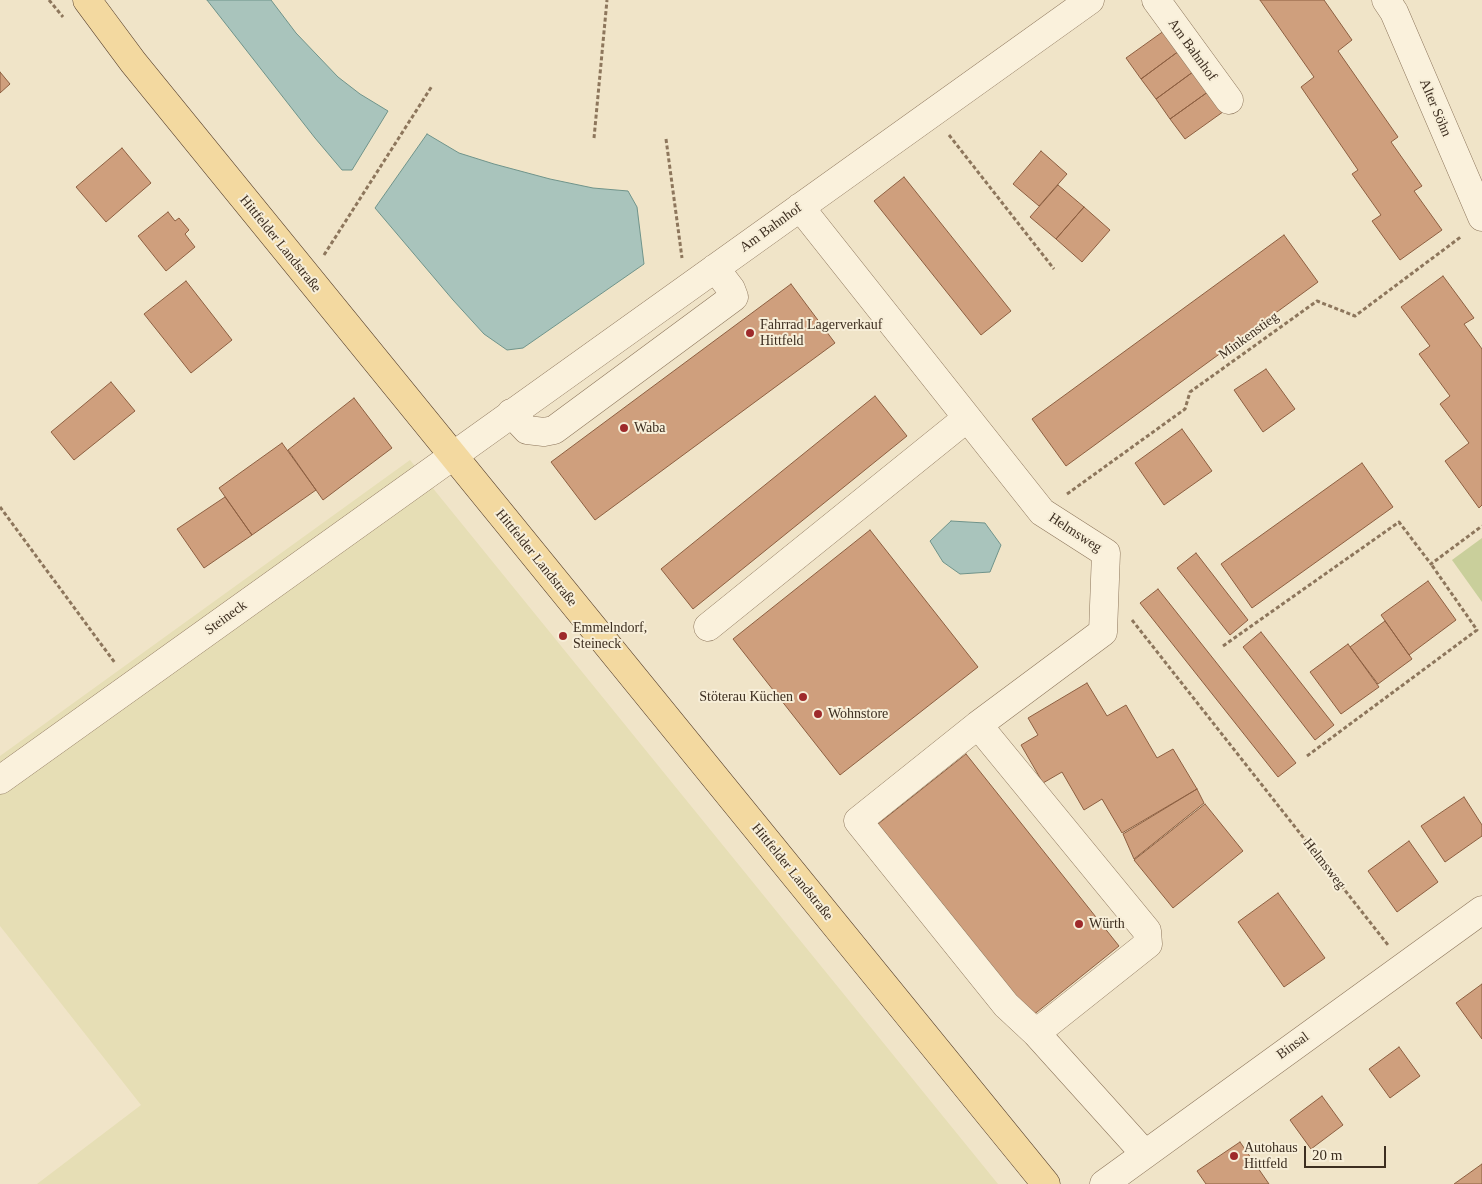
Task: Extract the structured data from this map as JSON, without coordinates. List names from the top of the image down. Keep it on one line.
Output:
{"streets":{"main road":["Hittfelder Landstraße"],"street":["Am Bahnhof","Alter Söhn","Helmsweg","Steineck","Binsal"],"path":["Minkenstieg"]},"crossings":[["Am Bahnhof","Hittfelder Landstraße"],["Am Bahnhof","Helmsweg"],["Am Bahnhof","Steineck"],["Alter Söhn","Minkenstieg"],["Hittfelder Landstraße","Steineck"],["Minkenstieg","Helmsweg"],["Helmsweg","Binsal"]],"places":["Fahrrad Lagerverkauf Hittfeld","Waba","Emmelndorf, Steineck","Stöterau Küchen","Wohnstore","Würth","Autohaus Hittfeld"],"scale_bar":"20 m"}
